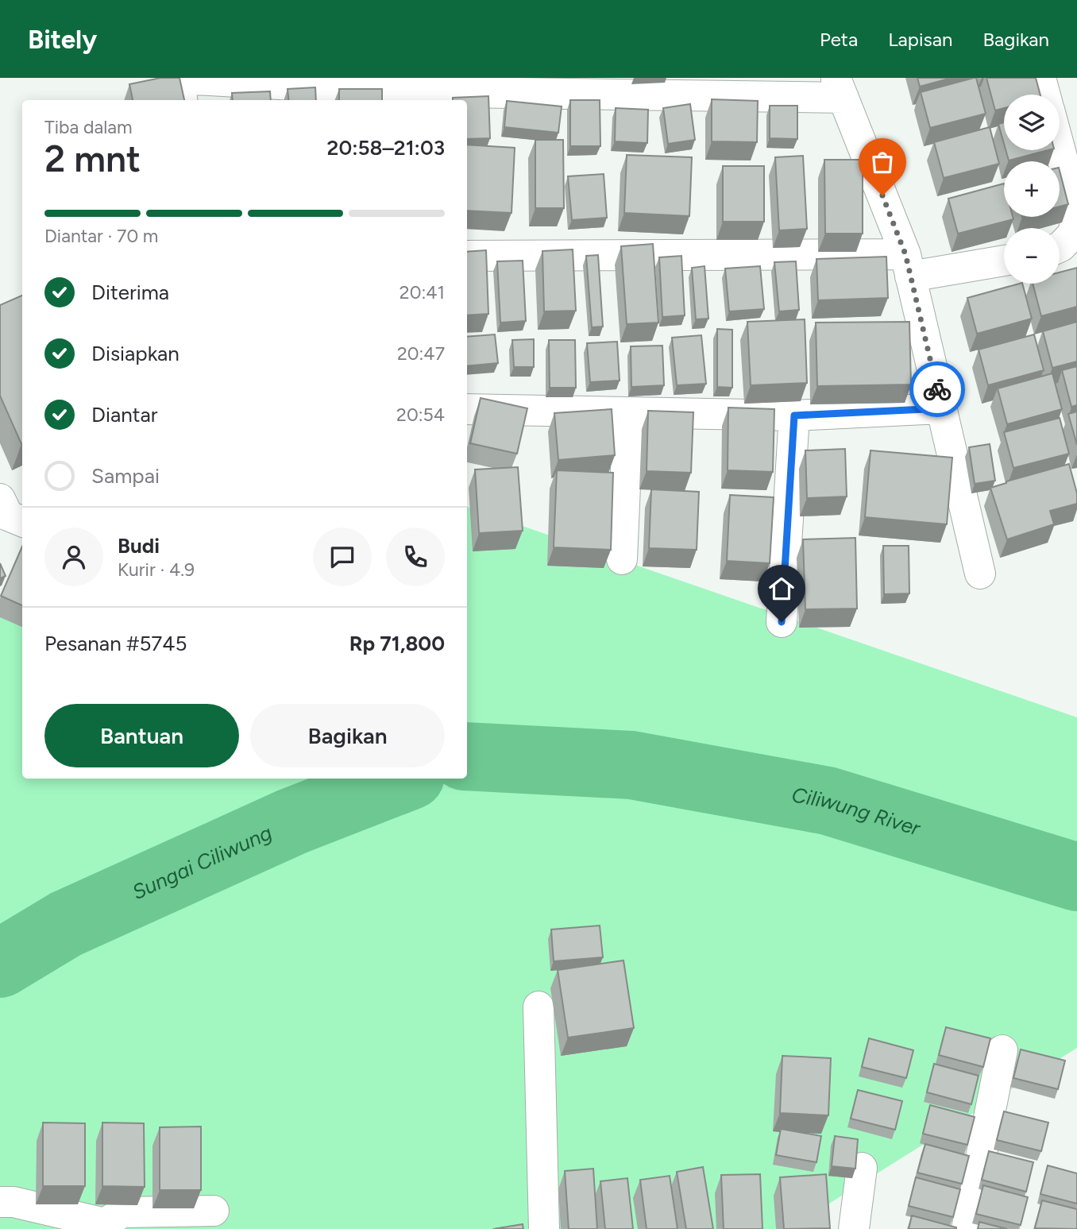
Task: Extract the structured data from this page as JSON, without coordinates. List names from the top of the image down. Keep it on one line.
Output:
{"water":["Ciliwung River","Sungai Ciliwung"],"page":{"header":"Bitely","nav":["Peta","Lapisan","Bagikan"],"map_buttons":["+","−"],"heading":["2 mnt","Tiba dalam","20:58–21:03"],"panel":["Budi","Kurir · 4.9","Pesanan #5745","Rp 71,800"],"bar":"Diantar · 70 m","list":[["Diterima","20:41"],["Disiapkan","20:47"],["Diantar","20:54"],"Sampai"],"buttons":["Bantuan","Bagikan"]}}
